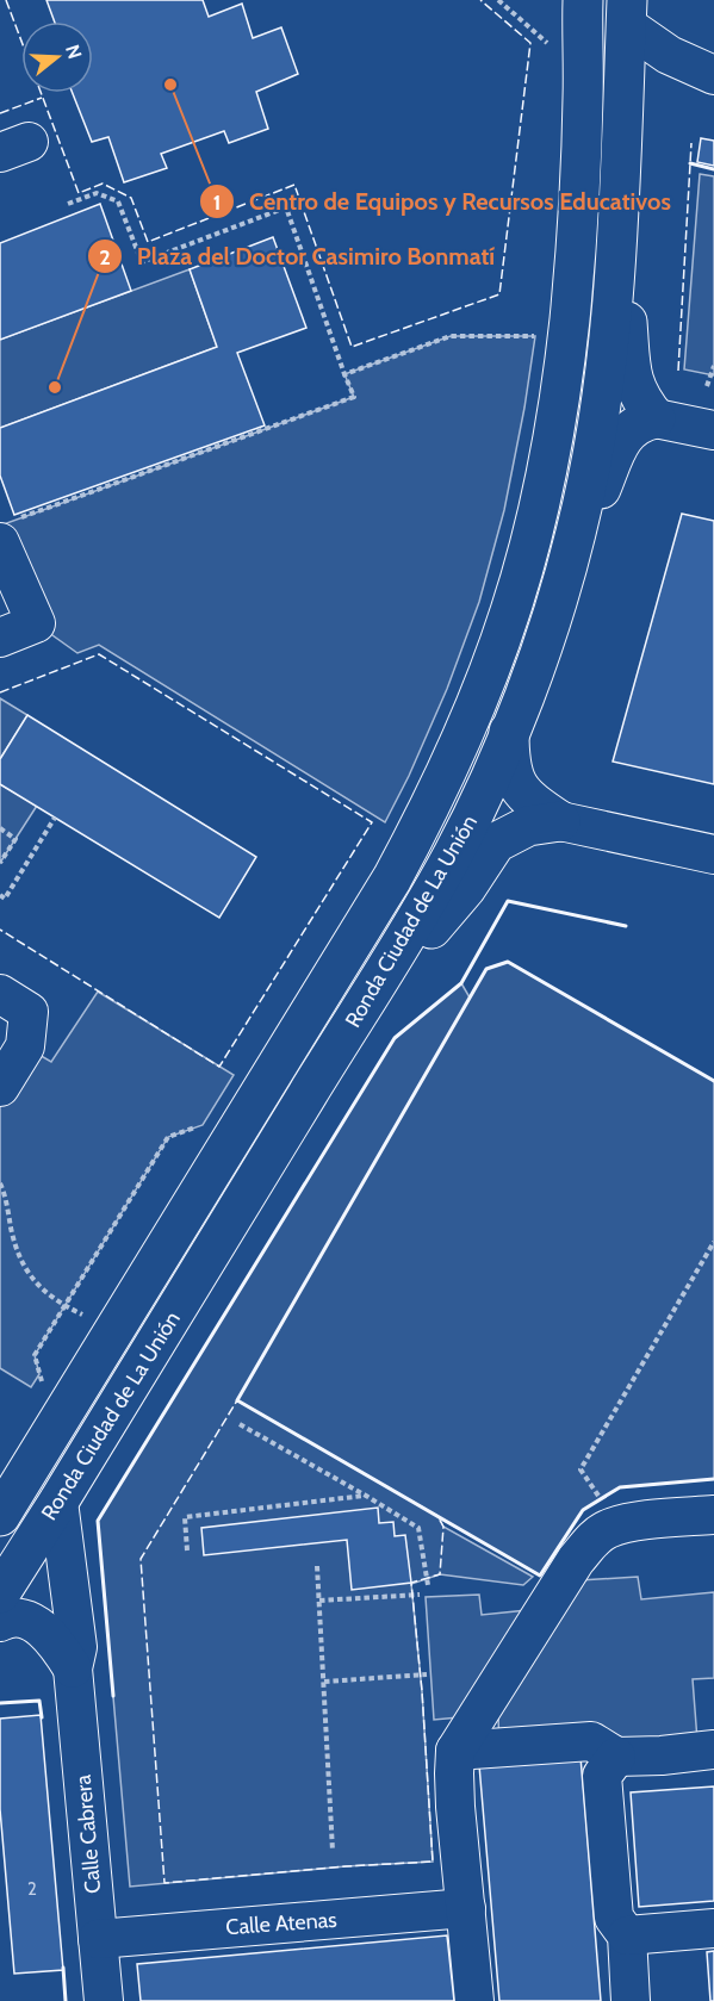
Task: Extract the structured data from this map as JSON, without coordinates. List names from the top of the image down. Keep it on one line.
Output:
{"streets":{"main road":["Ronda Ciudad de La Unión"],"street":["Calle Cabrera","Calle Atenas"]},"crossings":[["Ronda Ciudad de La Unión","Calle Cabrera"],["Calle Cabrera","Calle Atenas"]],"places":["Centro de Equipos y Recursos Educativos","Plaza del Doctor Casimiro Bonmatí"],"house_numbers":["2"],"north":"right"}
